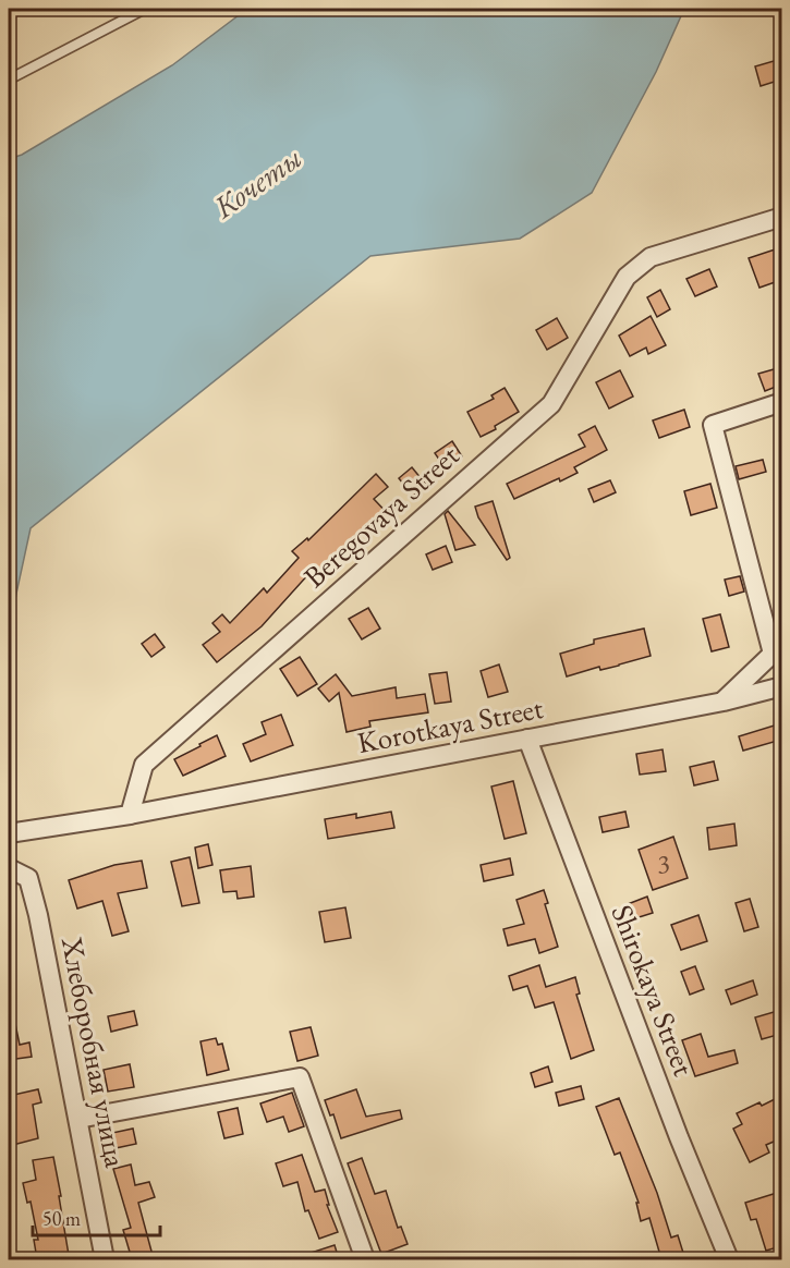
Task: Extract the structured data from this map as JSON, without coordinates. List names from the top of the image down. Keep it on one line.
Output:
{"streets":{"street":["Beregovaya Street","Korotkaya Street","Shirokaya Street","Хлеборобная улица"]},"crossings":[["Beregovaya Street","Korotkaya Street"],["Korotkaya Street","Shirokaya Street"]],"water":["Кочеты"],"house_numbers":["3"],"scale_bar":"50 m"}
